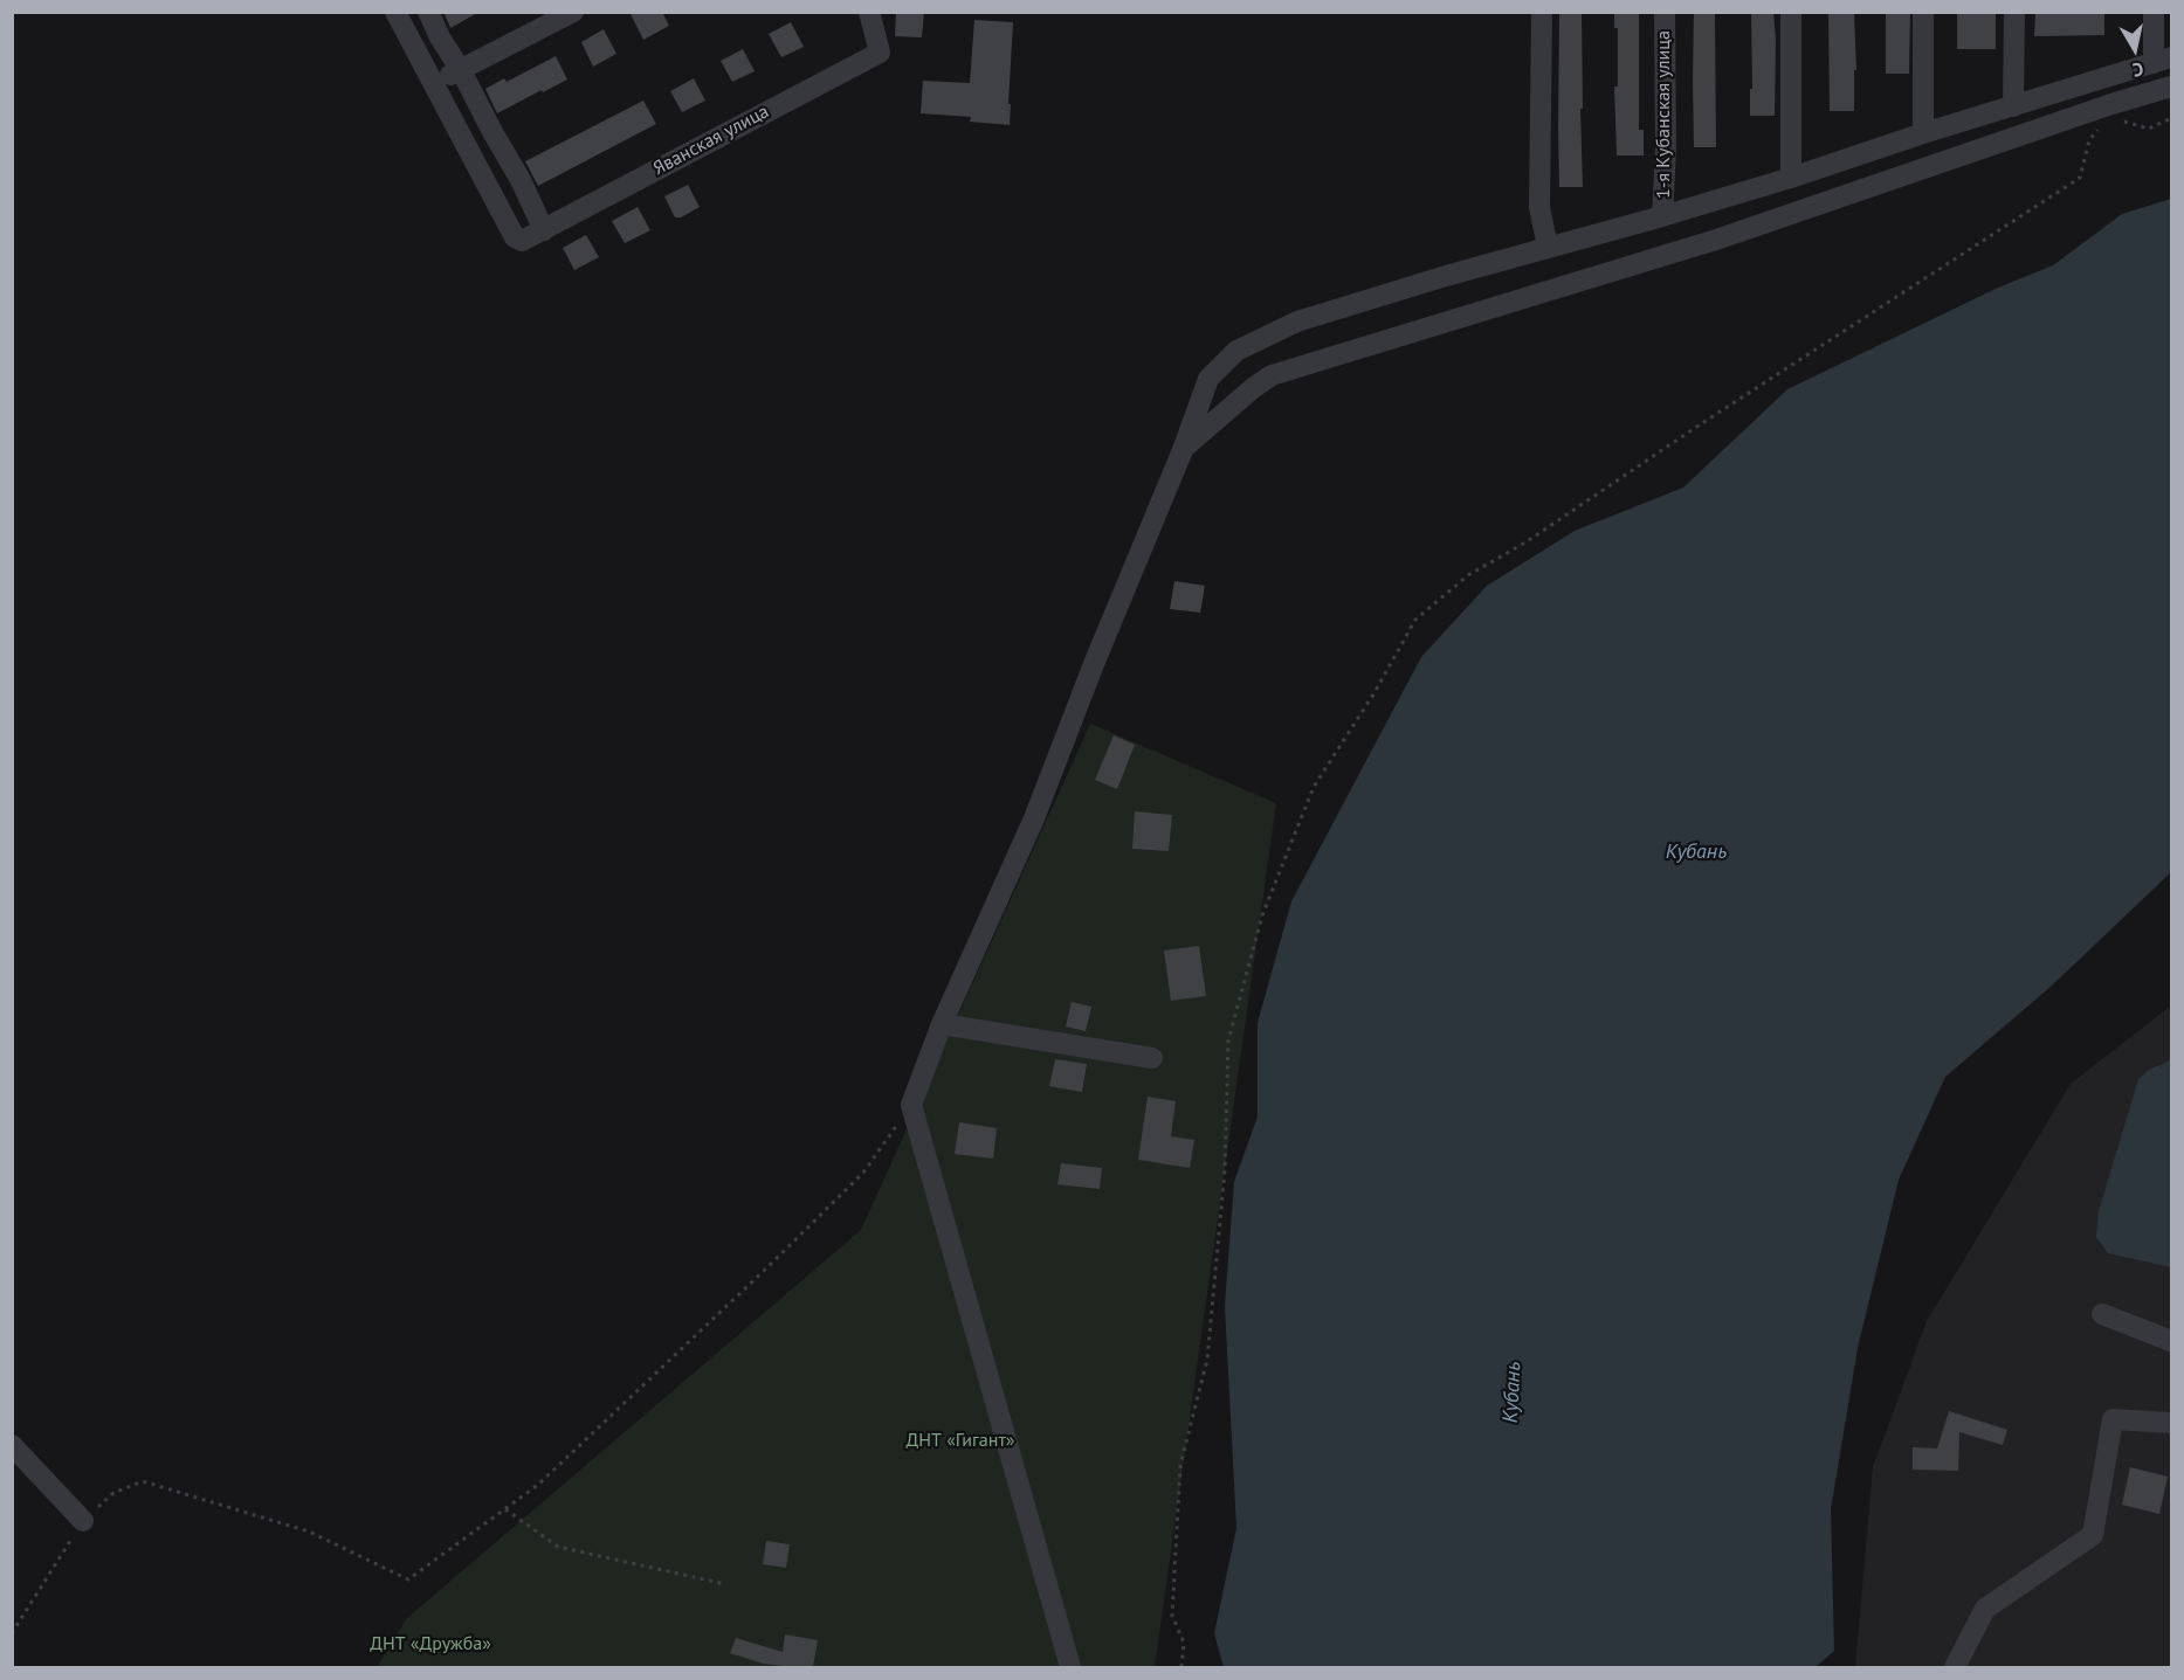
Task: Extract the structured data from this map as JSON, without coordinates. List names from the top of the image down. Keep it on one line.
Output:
{"streets":{"street":["1-я Кубанская улица","Яванская улица"]},"water":["Кубань"],"parks":["ДНТ «Гигант»","ДНТ «Дружба»"],"north":"bottom"}
